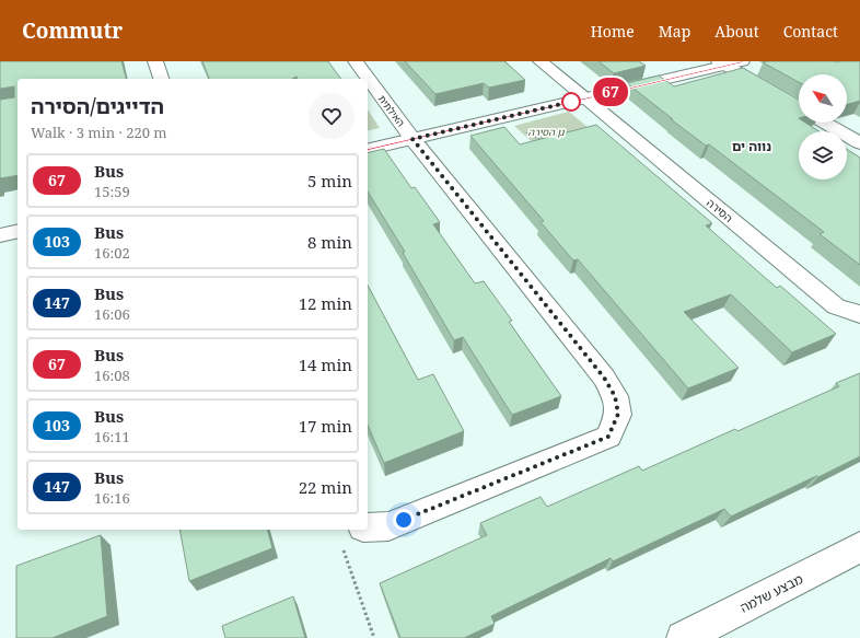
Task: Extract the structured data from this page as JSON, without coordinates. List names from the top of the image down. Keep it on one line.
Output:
{"streets":{"street":["האילתית","הסירה","מבצע שלמה"]},"districts":["נווה ים"],"parks":["גן הסירה"],"lines":["bus line 67"],"north":"top left","page":{"header":"Commutr","nav":["Home","Map","About","Contact"],"on_map":"67","heading":["הדייגים/הסירה","Walk · 3 min · 220 m"],"list":[{"mark":"67","name":"Bus","note":"15:59","value":"5 min"},{"mark":"103","name":"Bus","note":"16:02","value":"8 min"},{"mark":"147","name":"Bus","note":"16:06","value":"12 min"},{"mark":"67","name":"Bus","note":"16:08","value":"14 min"},{"mark":"103","name":"Bus","note":"16:11","value":"17 min"},{"mark":"147","name":"Bus","note":"16:16","value":"22 min"}]}}
